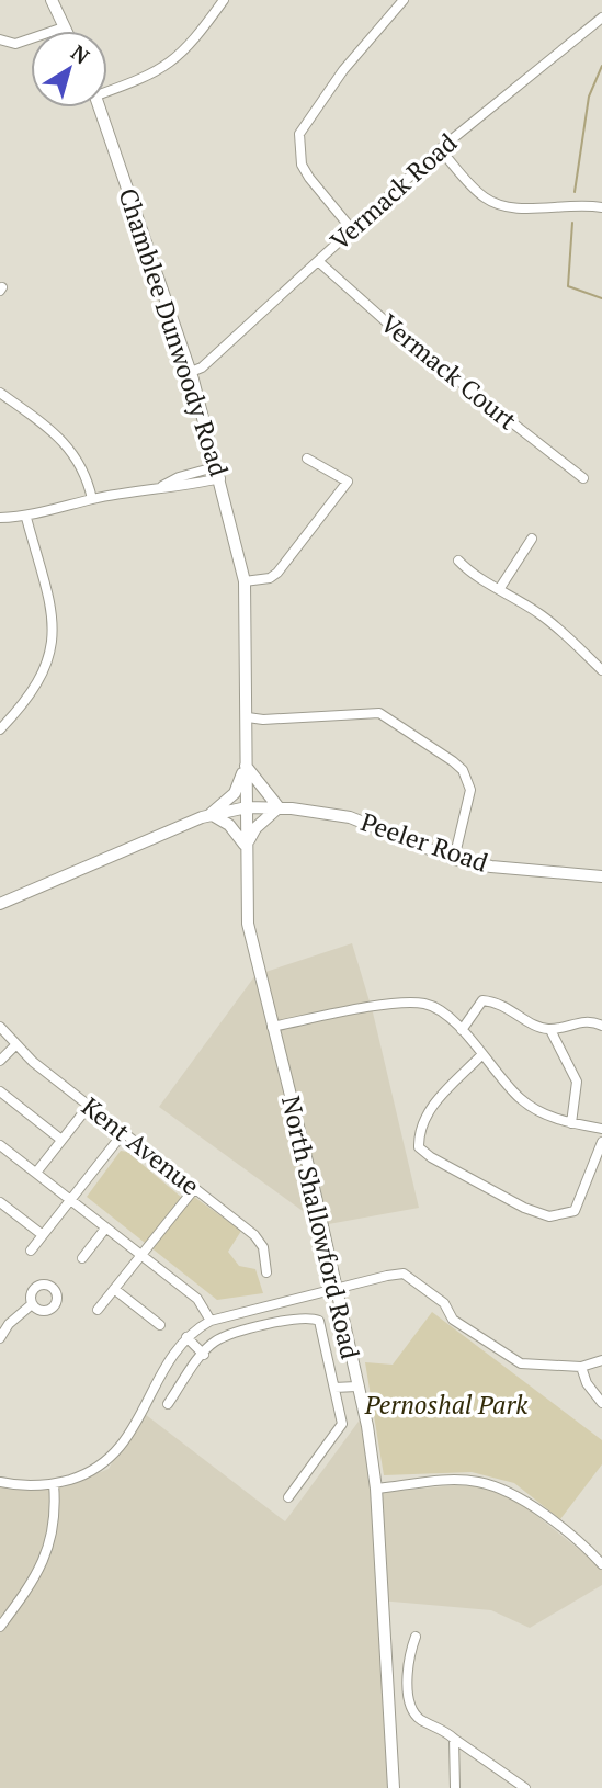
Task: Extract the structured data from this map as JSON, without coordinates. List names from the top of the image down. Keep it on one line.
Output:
{"streets":{"street":["Vermack Road","Chamblee Dunwoody Road","Vermack Court","Peeler Road","Kent Avenue","North Shallowford Road"]},"crossings":[["Vermack Road","Chamblee Dunwoody Road"],["Vermack Road","Vermack Court"],["Peeler Road","North Shallowford Road"]],"parks":["Pernoshal Park"],"north":"top right"}
